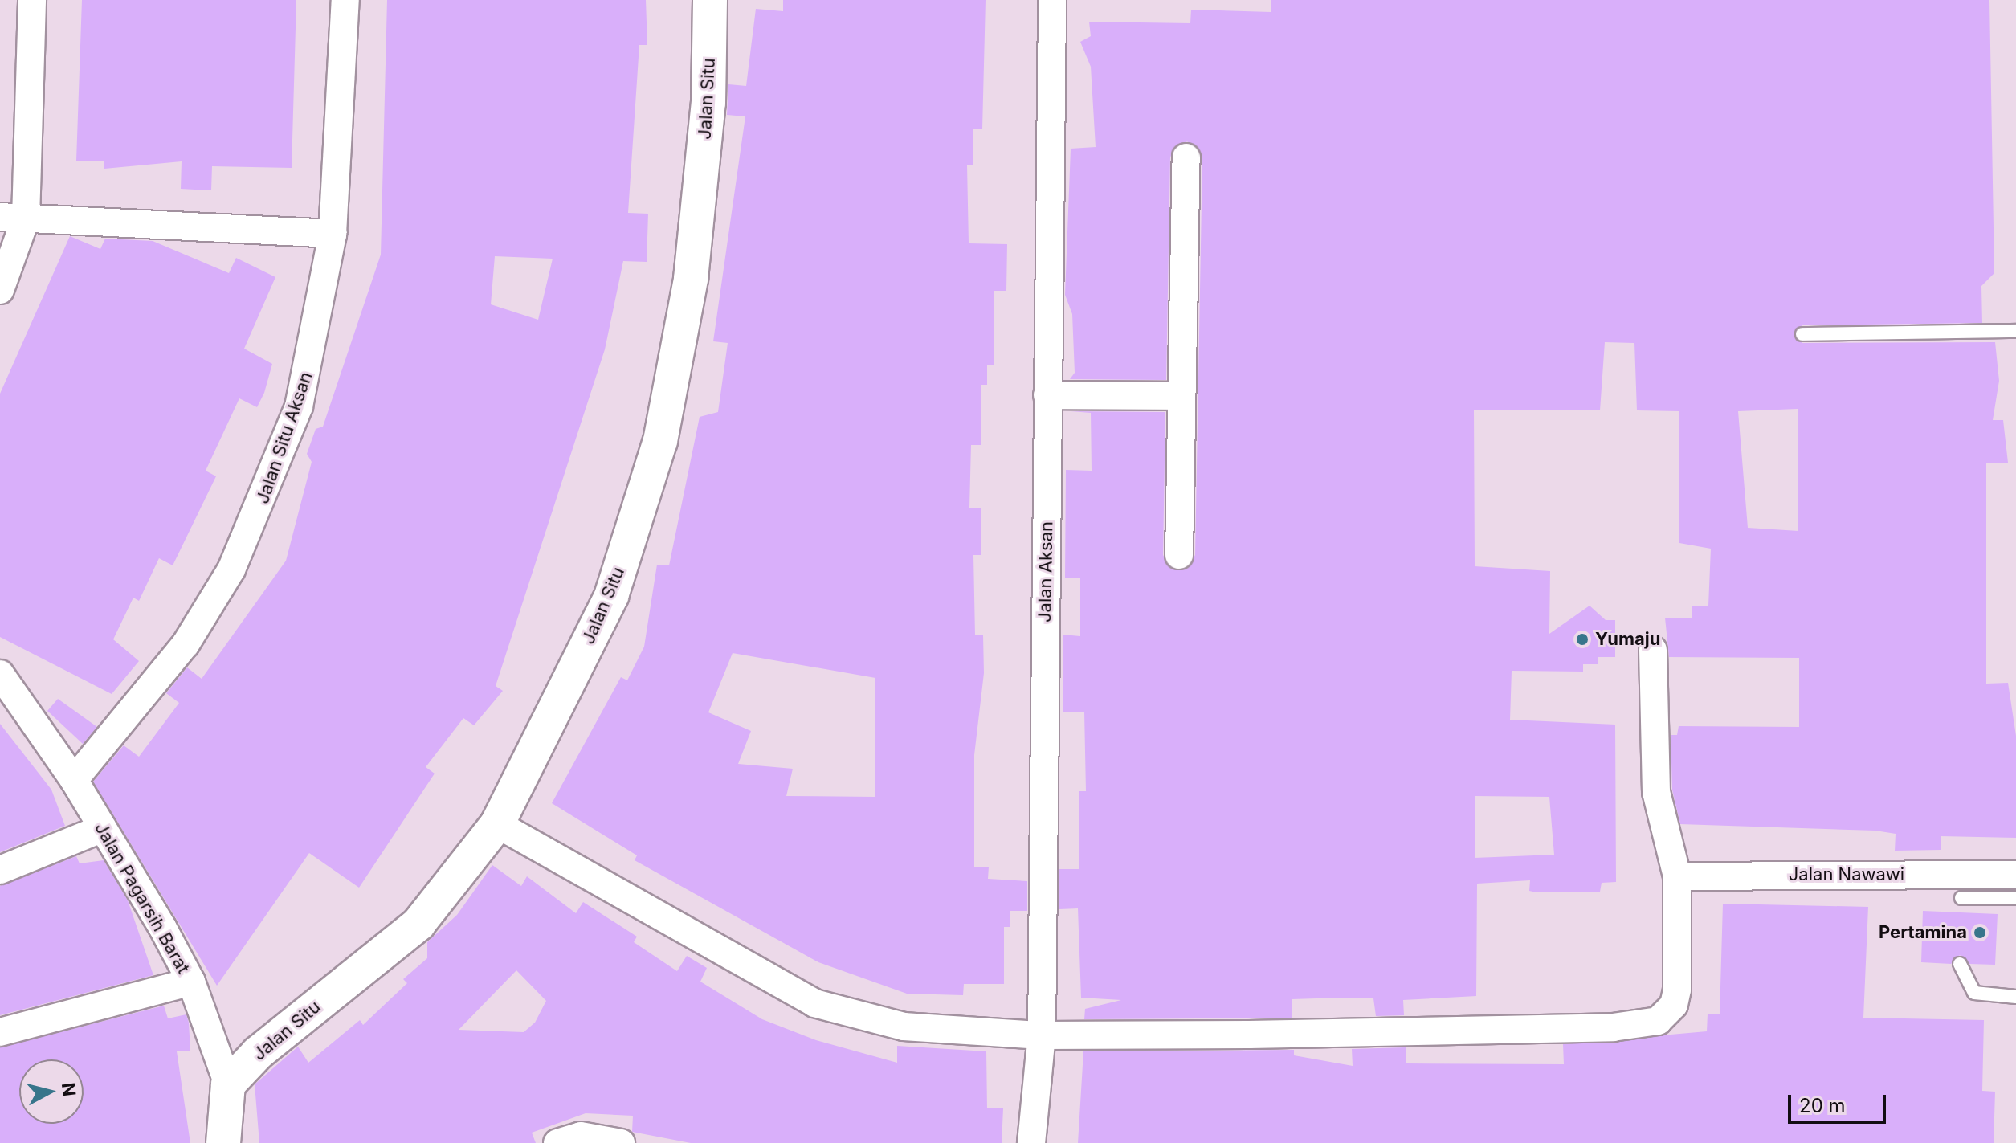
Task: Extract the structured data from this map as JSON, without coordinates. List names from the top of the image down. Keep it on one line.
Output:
{"streets":{"street":["Jalan Situ","Jalan Situ Aksan","Jalan Aksan","Jalan Nawawi","Jalan Pagarsih Barat"]},"crossings":[["Jalan Situ","Jalan Pagarsih Barat"],["Jalan Situ Aksan","Jalan Pagarsih Barat"]],"places":["Yumaju","Pertamina"],"scale_bar":"20 m","north":"right"}
